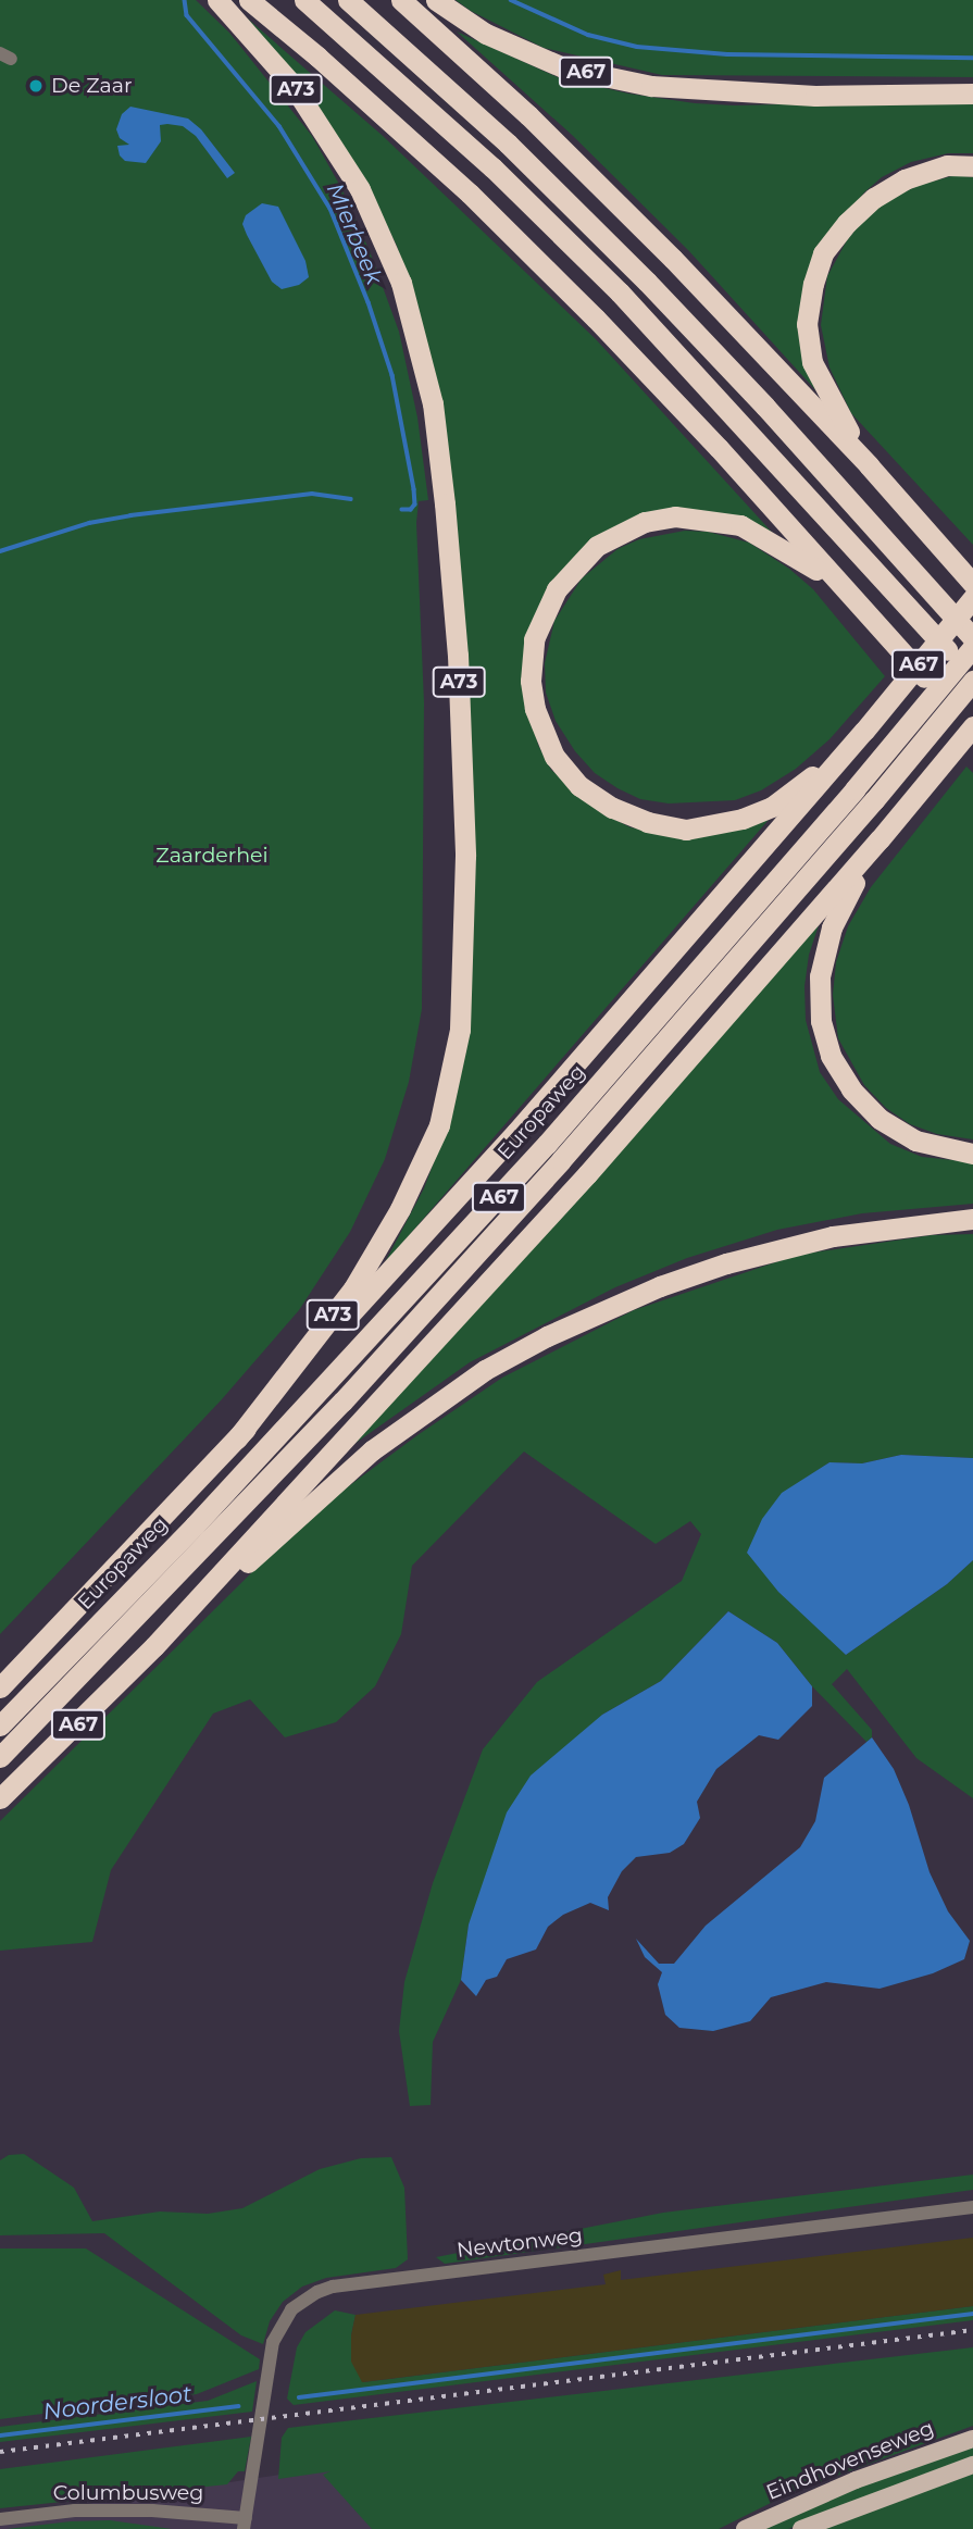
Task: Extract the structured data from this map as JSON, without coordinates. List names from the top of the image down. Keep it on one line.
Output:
{"streets":{"highway":["A67","A73","Europaweg"],"main road":["Eindhovenseweg"],"street":["Newtonweg","Columbusweg"]},"crossings":[["A67","A73"],["Newtonweg","Columbusweg"]],"water":["Mierbeek","Noordersloot"],"parks":["Zaarderhei"],"places":["De Zaar"]}
